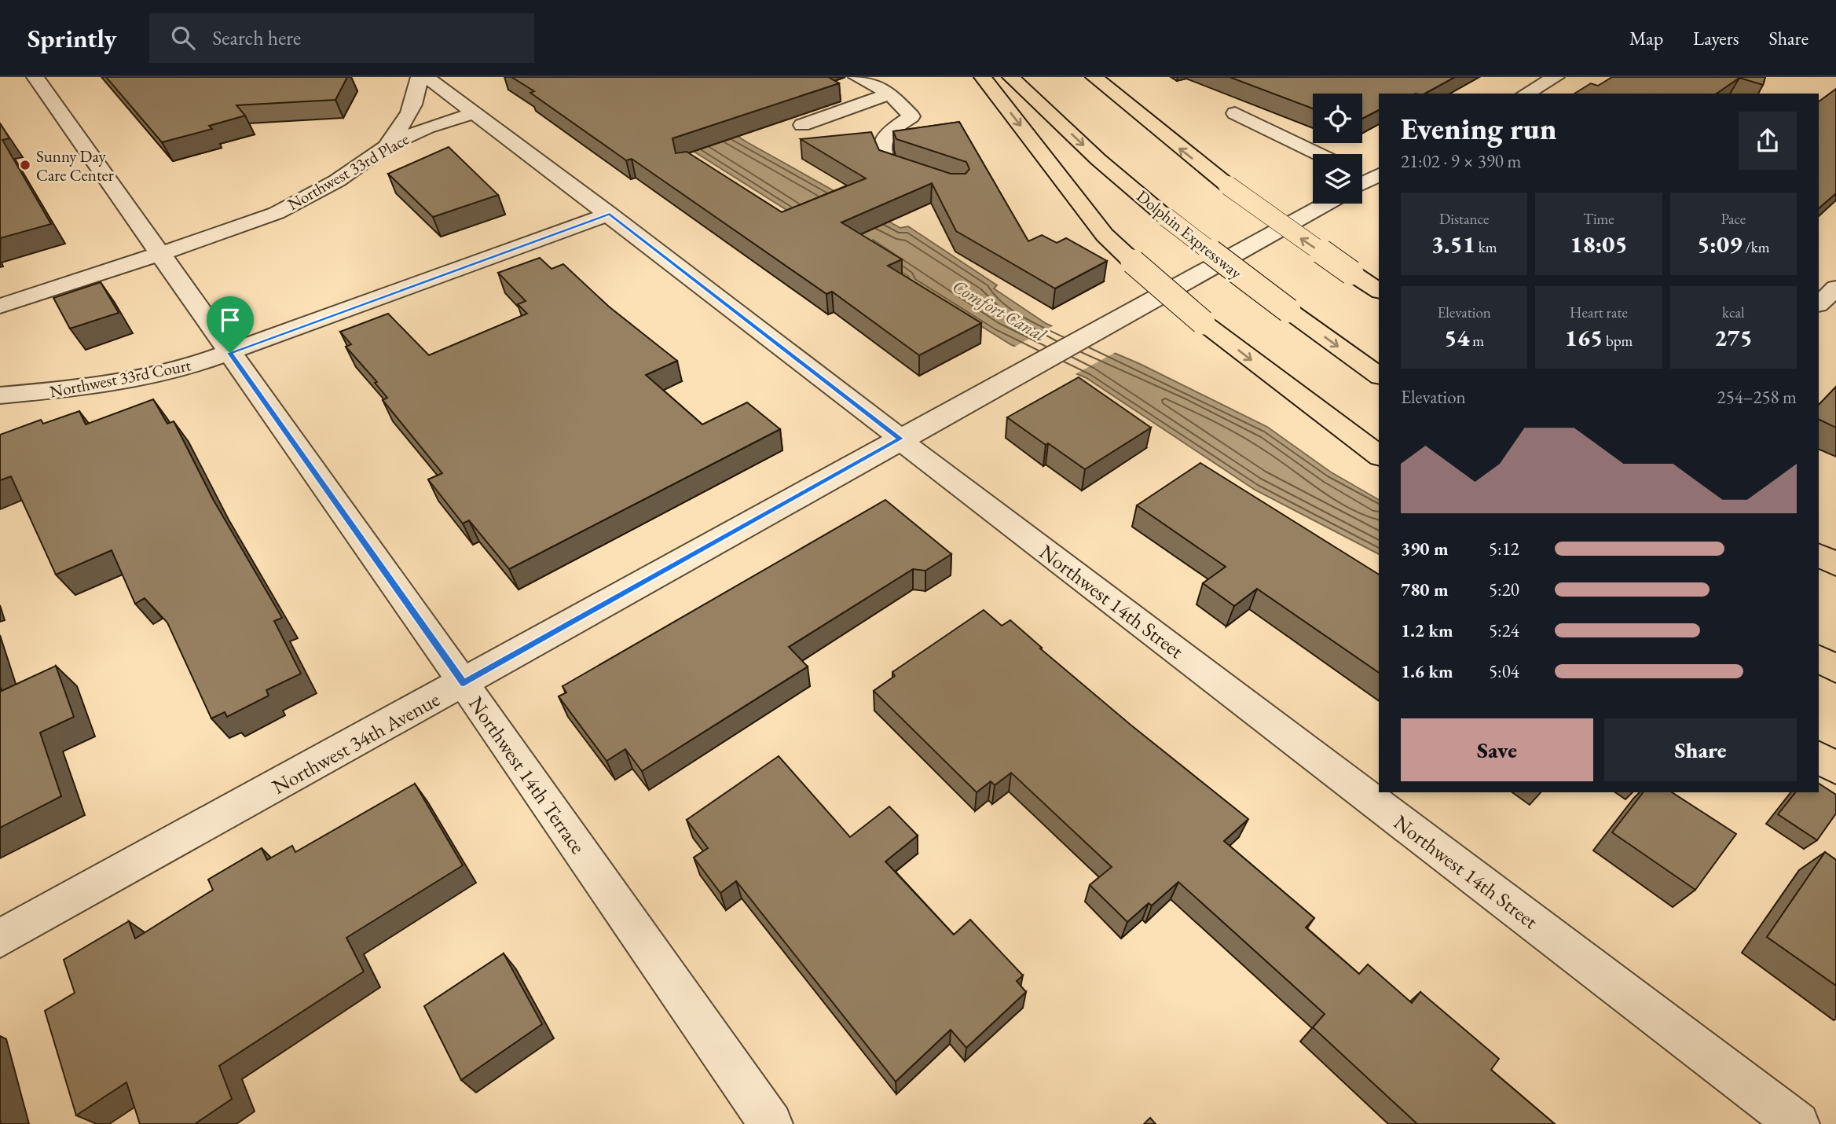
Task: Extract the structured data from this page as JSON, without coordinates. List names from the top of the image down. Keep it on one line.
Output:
{"streets":{"highway":["Dolphin Expressway"],"street":["Northwest 33rd Place","Northwest 33rd Court","Northwest 14th Street","Northwest 34th Avenue","Northwest 14th Terrace"]},"crossings":[["Northwest 33rd Place","Northwest 14th Street"],["Northwest 33rd Place","Northwest 14th Terrace"],["Northwest 33rd Court","Northwest 14th Street"],["Northwest 33rd Court","Northwest 14th Terrace"],["Northwest 14th Street","Northwest 34th Avenue"],["Northwest 34th Avenue","Northwest 14th Terrace"]],"water":["Comfort Canal"],"places":["Sunny Day Care Center"],"page":{"header":"Sprintly","search":"Search here","nav":["Map","Layers","Share"],"heading":["Evening run","21:02 · 9 × 390 m"],"stats":[["Distance","3.51 km"],["Time","18:05"],["Pace","5:09 /km"],["Elevation","54 m"],["Heart rate","165 bpm"],["kcal","275"]],"chart":["Elevation","254–258 m"],"list":[{"name":"390 m","note":"5:12"},{"name":"780 m","note":"5:20"},{"name":"1.2 km","note":"5:24"},{"name":"1.6 km","note":"5:04"}],"buttons":["Save","Share"]}}
